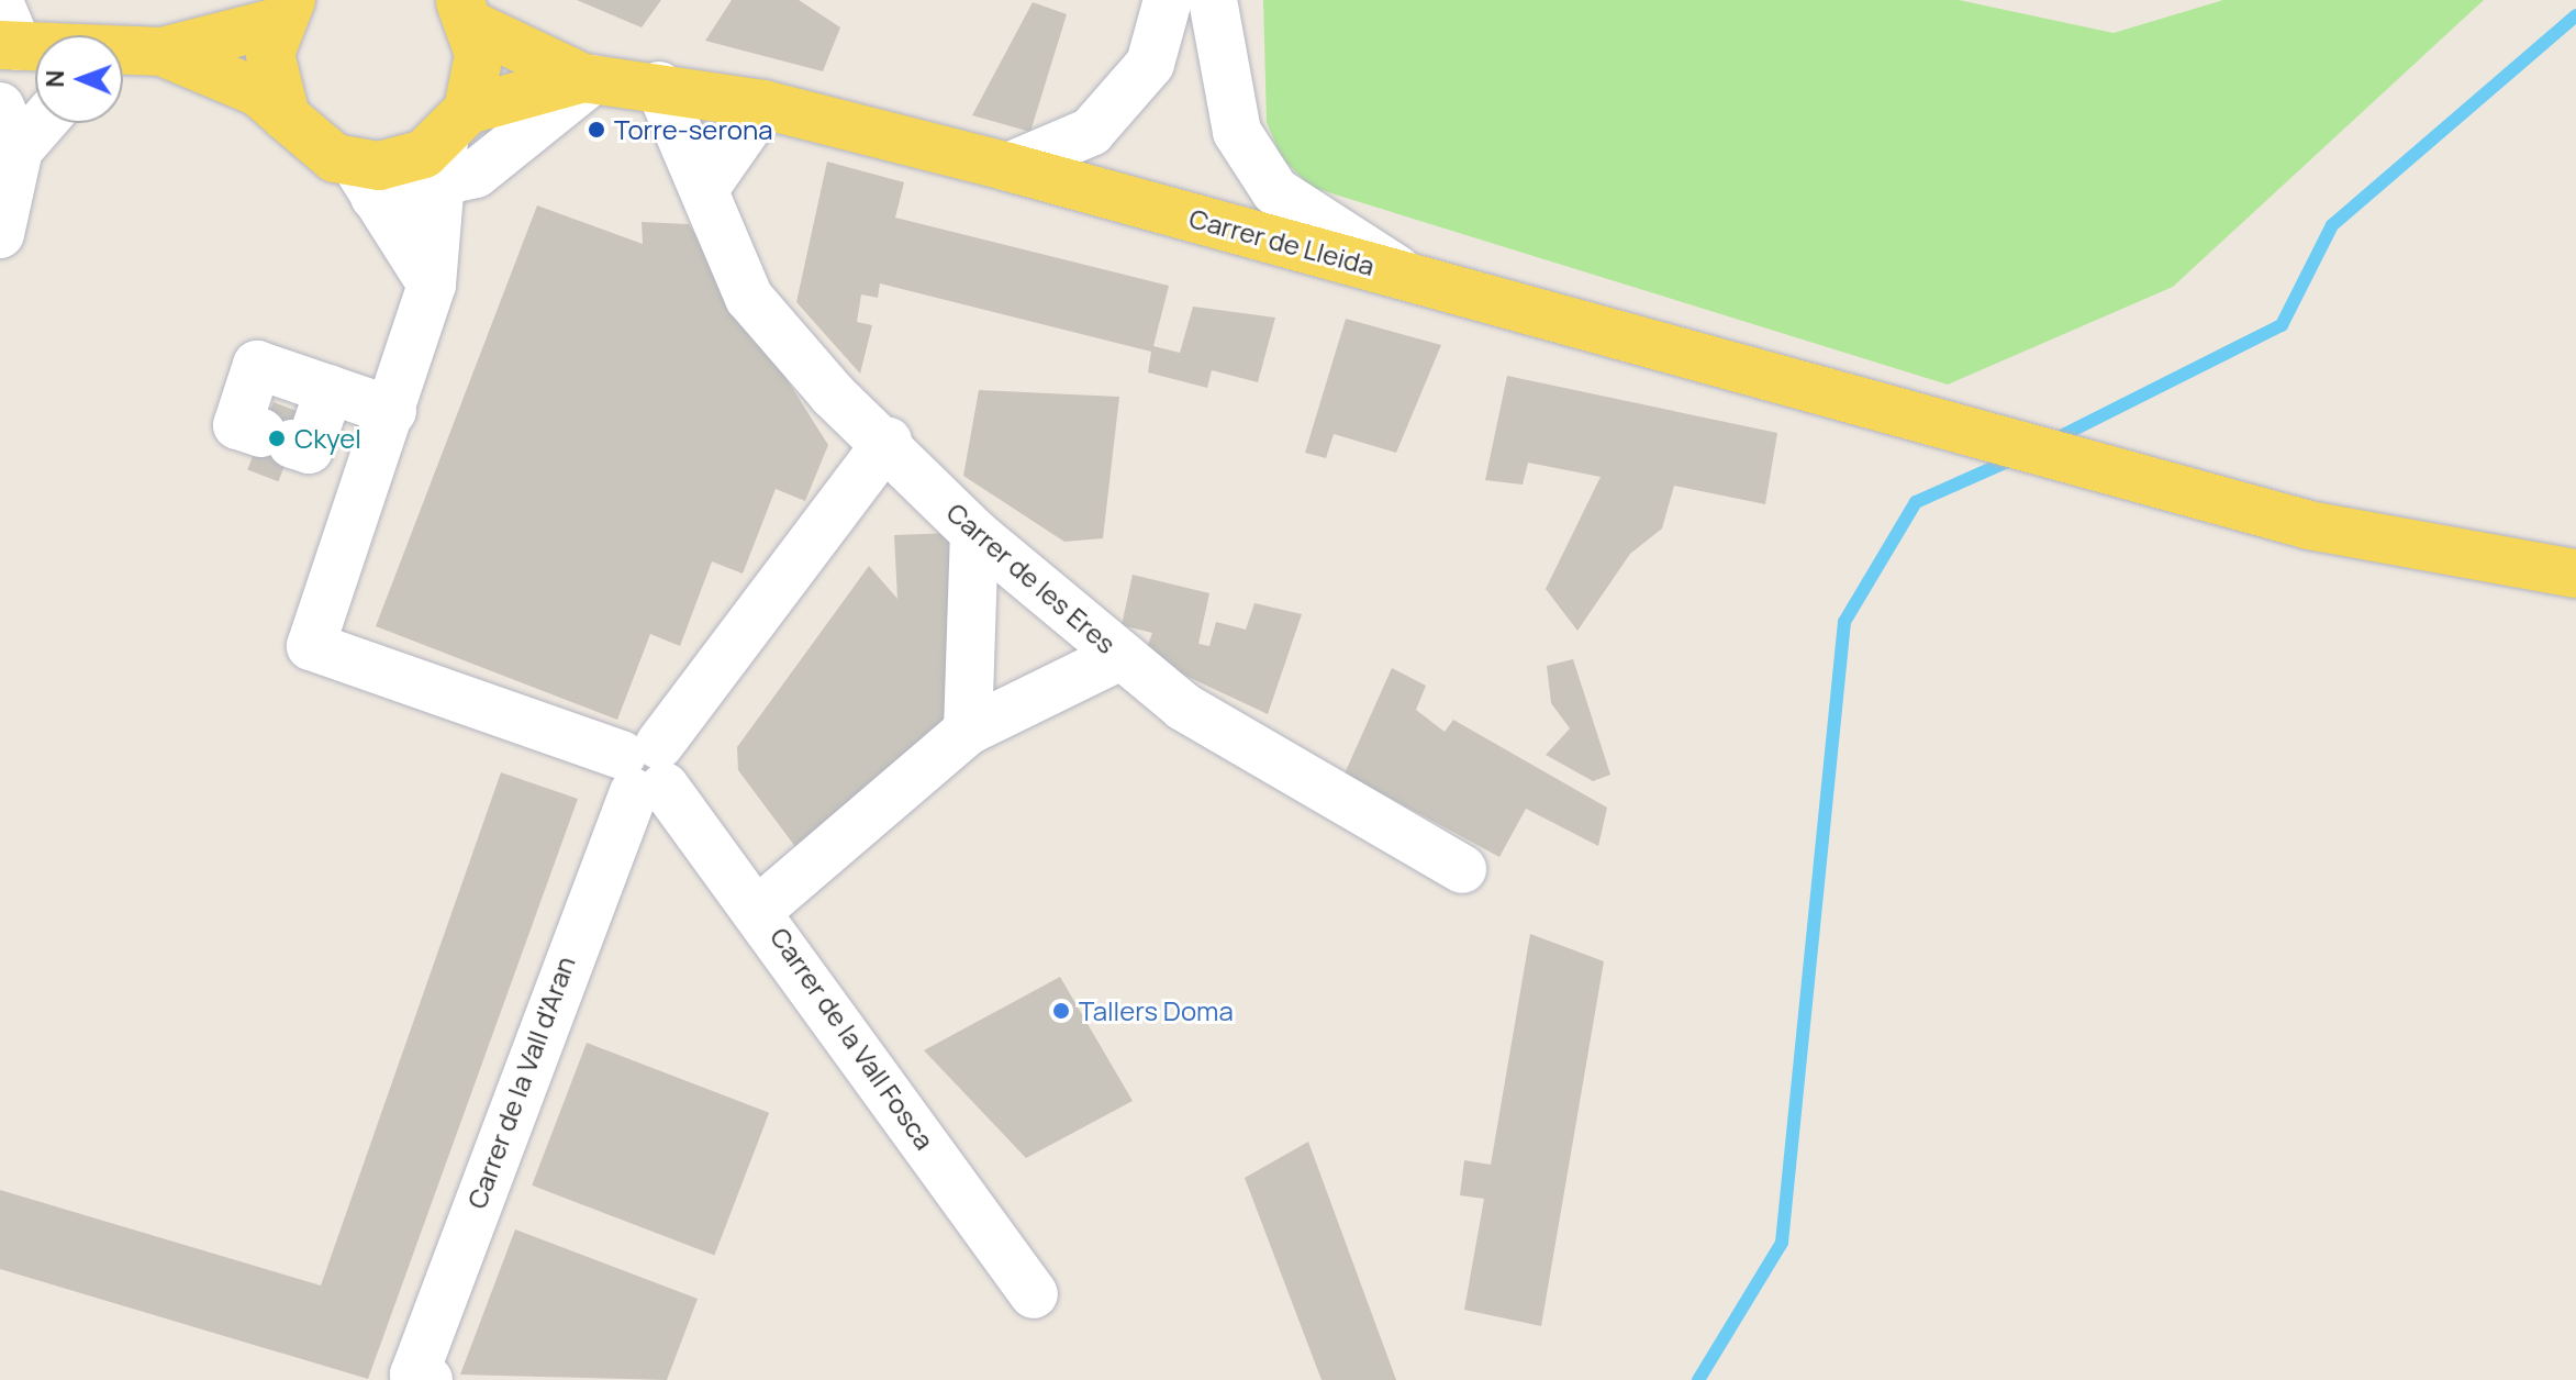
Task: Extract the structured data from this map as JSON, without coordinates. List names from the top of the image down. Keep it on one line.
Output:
{"streets":{"main road":["Carrer de Lleida"],"street":["Carrer de les Eres","Carrer de la Vall Fosca","Carrer de la Vall d'Aran"]},"crossings":[["Carrer de Lleida","Carrer de les Eres"],["Carrer de les Eres","Carrer de la Vall d'Aran"],["Carrer de la Vall Fosca","Carrer de la Vall d'Aran"]],"places":["Torre-serona","Ckyel","Tallers Doma"],"north":"left"}
